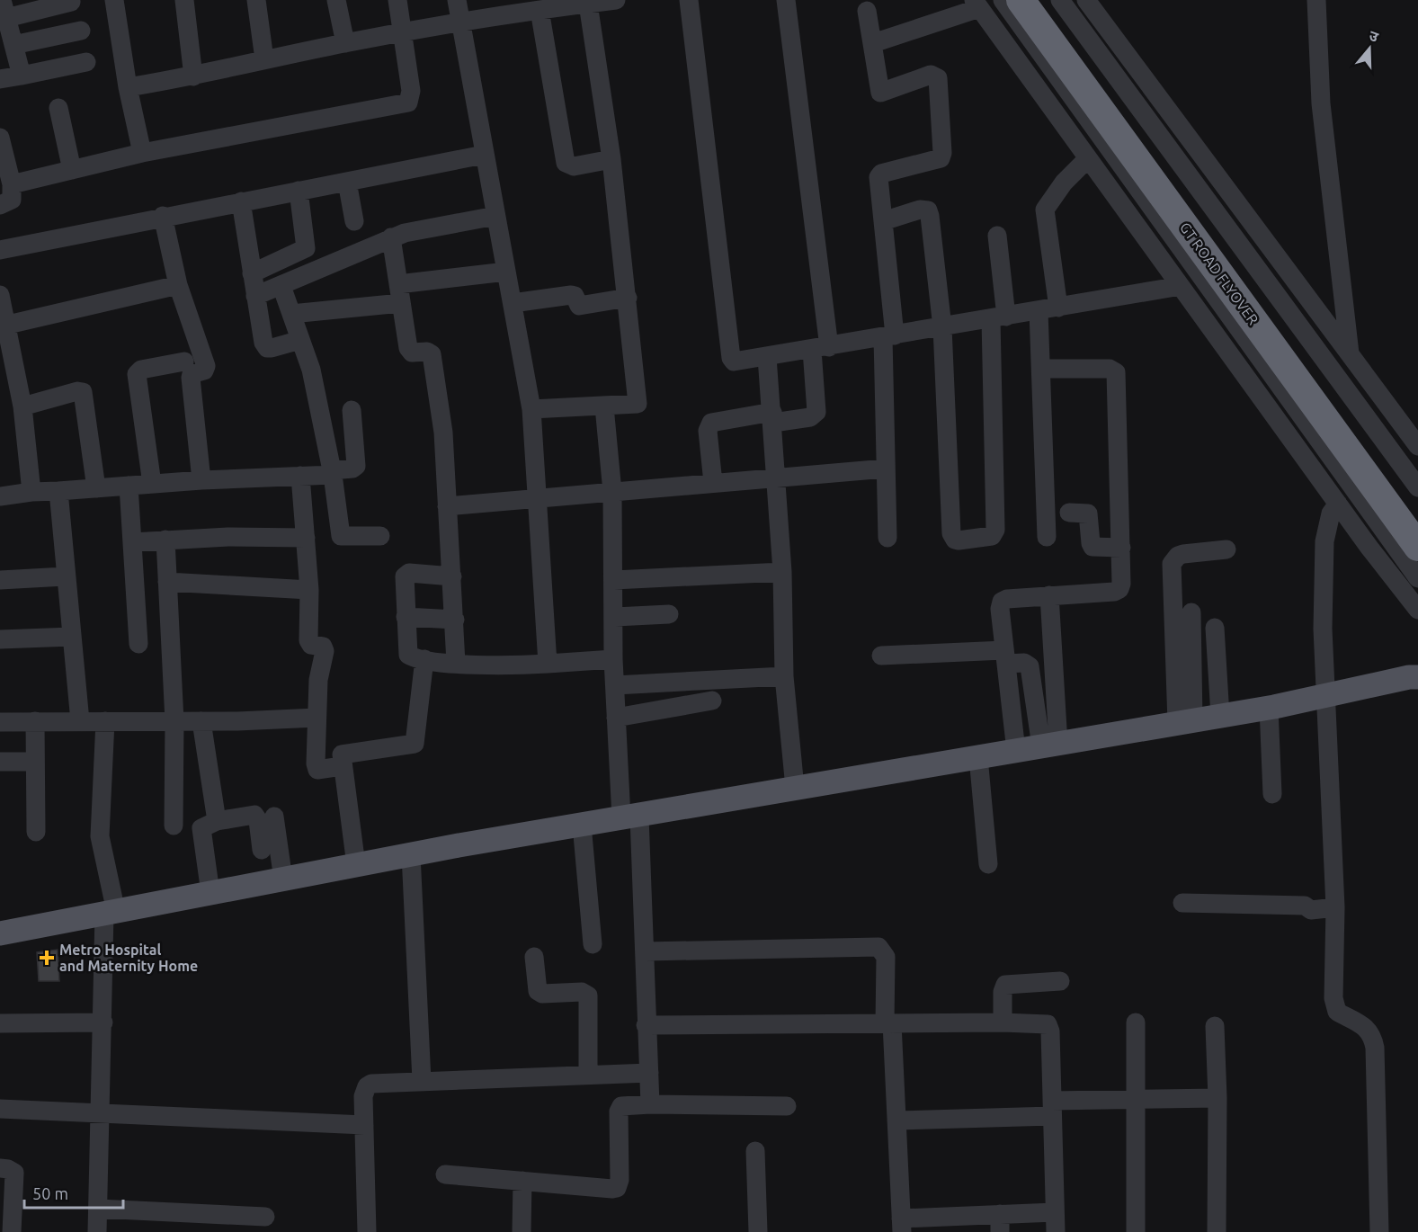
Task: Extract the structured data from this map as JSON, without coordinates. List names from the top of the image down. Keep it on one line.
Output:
{"streets":{"highway":["GT ROAD FLYOVER"]},"places":{"health":["Metro Hospital and Maternity Home"]},"scale_bar":"50 m","north":"top"}
